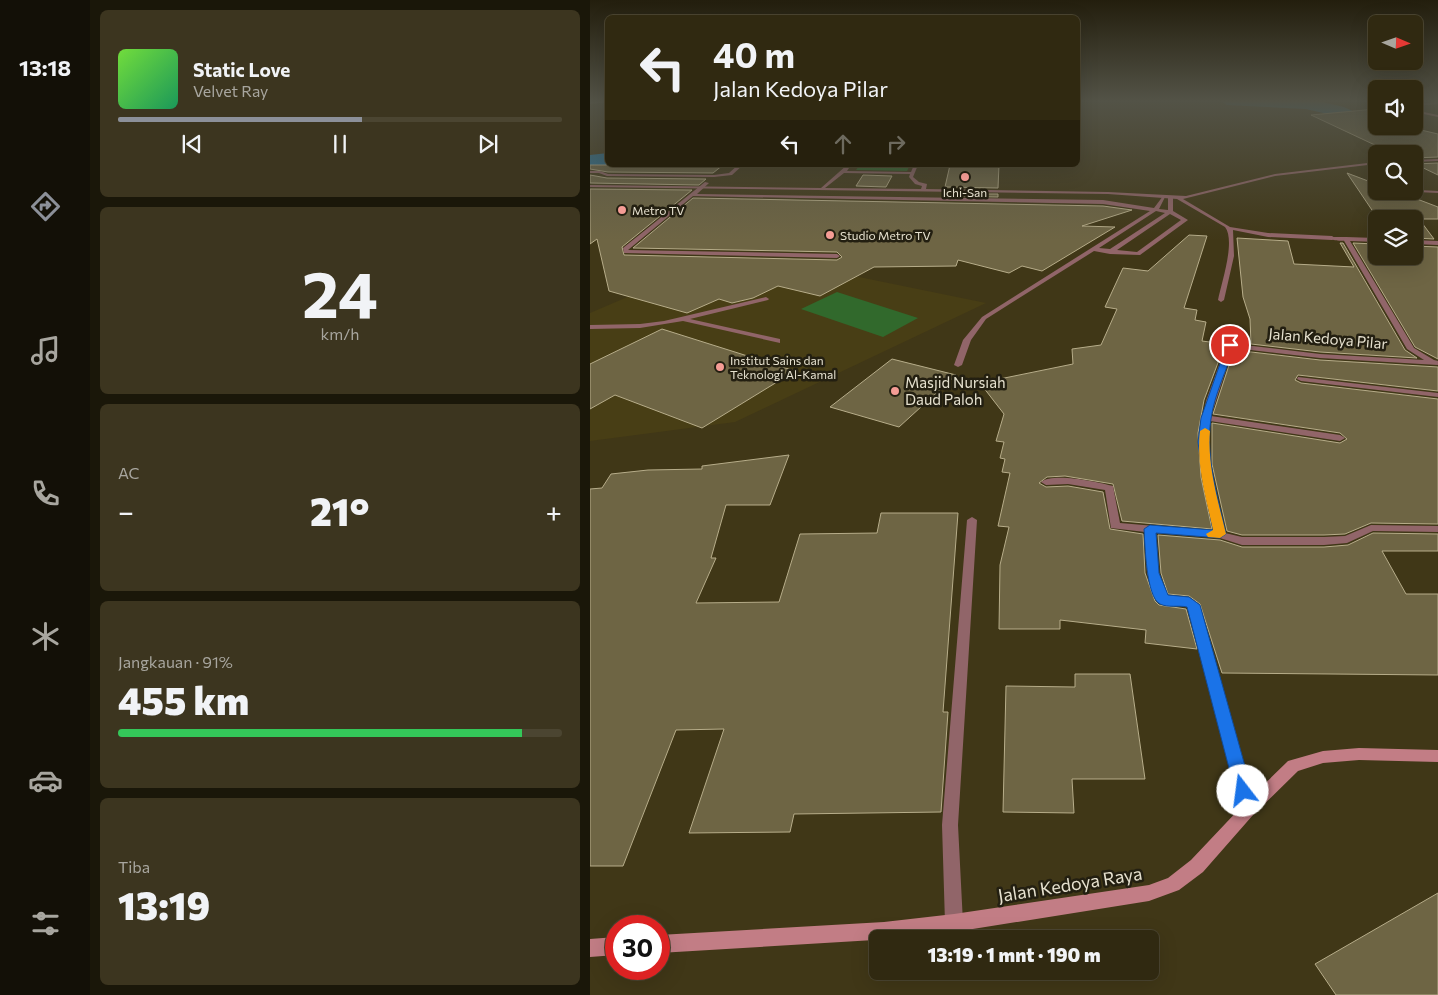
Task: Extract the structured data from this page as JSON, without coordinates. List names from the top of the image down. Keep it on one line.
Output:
{"streets":{"street":["Jalan Kedoya Pilar","Jalan Kedoya Raya"]},"places":["Ichi-San","Metro TV","Studio Metro TV","Institut Sains dan Teknologi Al-Kamal","Masjid Nursiah Daud Paloh"],"north":"right","page":{"tabs":"13:18","turn":["40 m","Jalan Kedoya Pilar"],"song":["Static Love","Velvet Ray"],"tile":[["24","km/h"],"AC",["Jangkauan · 91%","455 km"],["Tiba","13:19"]],"heat":["−","21°","+"],"limit":"30","trip":"13:19 · 1 mnt · 190 m"}}
